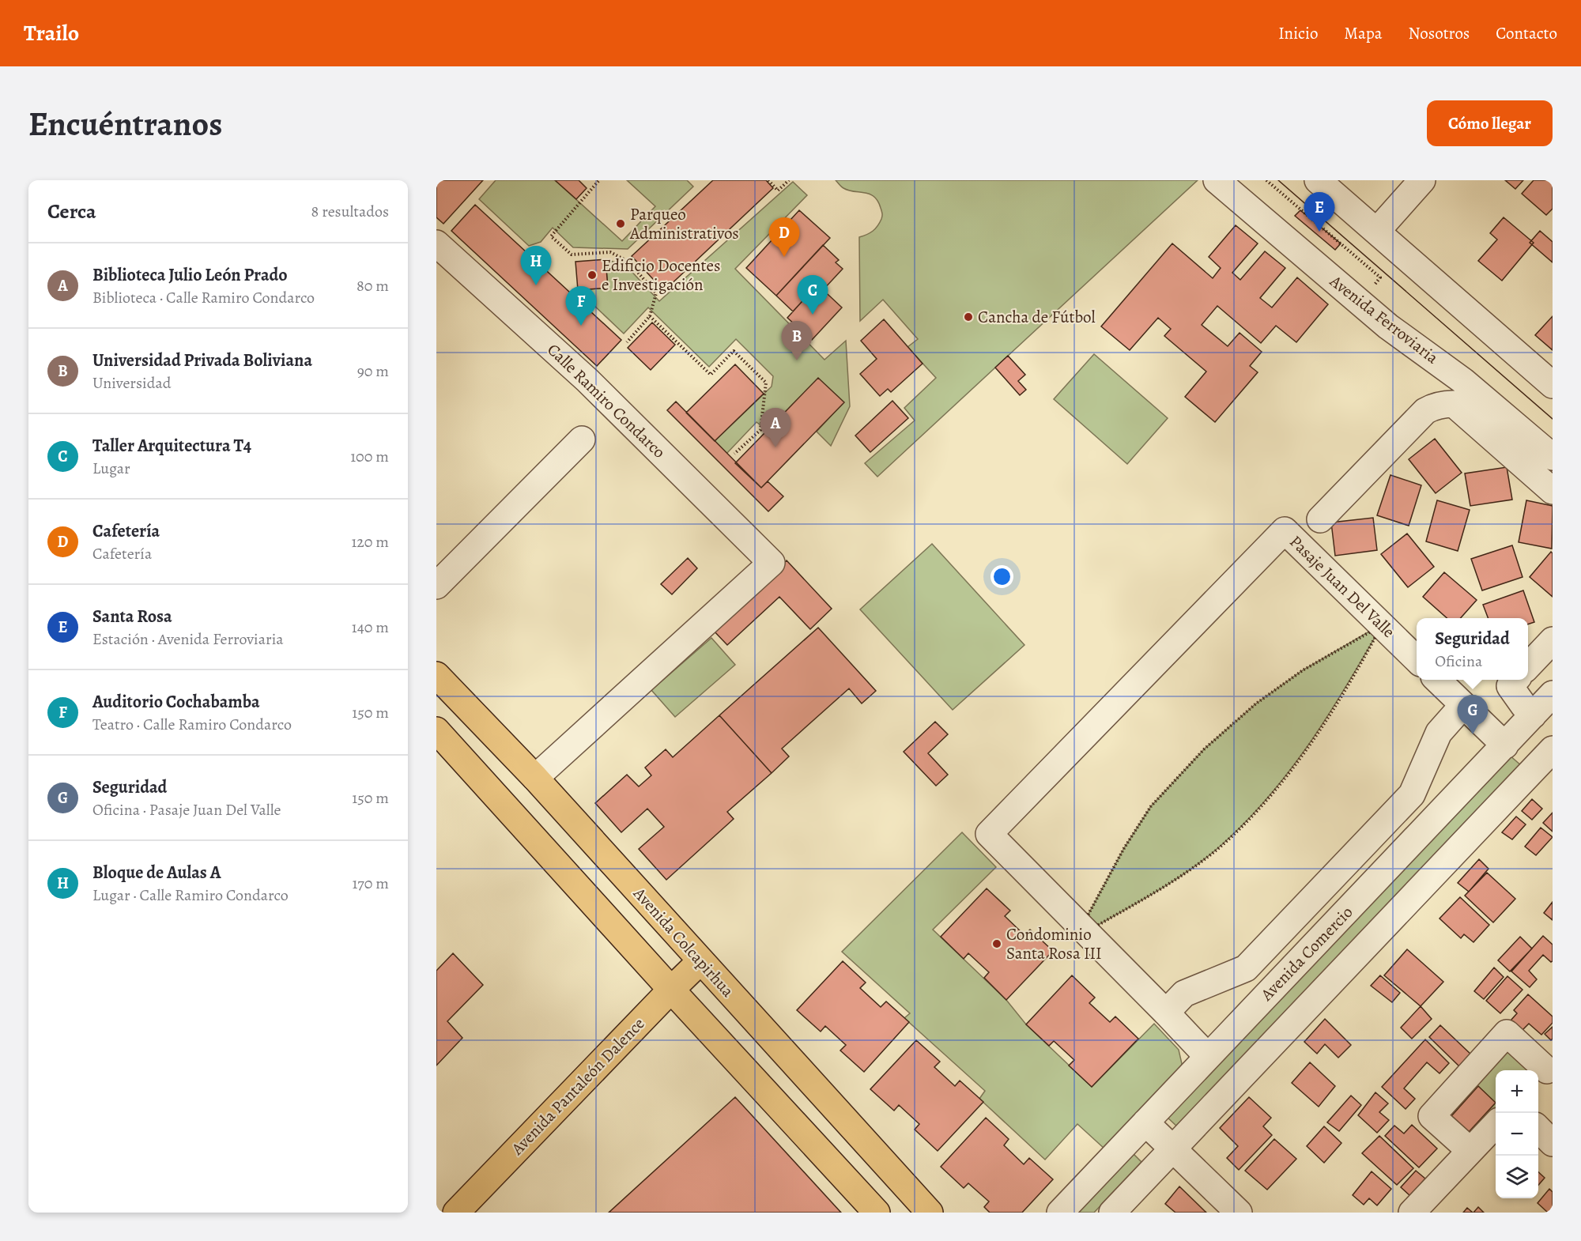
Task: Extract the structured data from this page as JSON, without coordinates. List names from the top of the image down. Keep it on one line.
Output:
{"streets":{"main road":["Avenida Colcapirhua","Avenida Pantaleón Dalence"],"street":["Avenida Ferroviaria","Calle Ramiro Condarco","Pasaje Juan Del Valle","Avenida Comercio"]},"crossings":[["Calle Ramiro Condarco","Avenida Colcapirhua"],["Avenida Colcapirhua","Avenida Pantaleón Dalence"]],"places":["Parqueo Administrativos","Edificio Docentes e Investigación","Cancha de Fútbol","Condominio Santa Rosa III"],"page":{"header":"Trailo","nav":["Inicio","Mapa","Nosotros","Contacto"],"buttons":"Cómo llegar","title":"Encuéntranos","heading":["Cerca","8 resultados"],"pins":["E","D","H","C","F","B","A","G"],"list":[{"mark":"A","name":"Biblioteca Julio León Prado","note":"Biblioteca · Calle Ramiro Condarco","value":"80 m"},{"mark":"B","name":"Universidad Privada Boliviana","note":"Universidad","value":"90 m"},{"mark":"C","name":"Taller Arquitectura T4","note":"Lugar","value":"100 m"},{"mark":"D","name":"Cafetería","note":"Cafetería","value":"120 m"},{"mark":"E","name":"Santa Rosa","note":"Estación · Avenida Ferroviaria","value":"140 m"},{"mark":"F","name":"Auditorio Cochabamba","note":"Teatro · Calle Ramiro Condarco","value":"150 m"},{"mark":"G","name":"Seguridad","note":"Oficina · Pasaje Juan Del Valle","value":"150 m"},{"mark":"H","name":"Bloque de Aulas A","note":"Lugar · Calle Ramiro Condarco","value":"170 m"}],"popup":["Seguridad","Oficina"],"map_buttons":["+","−"]}}
